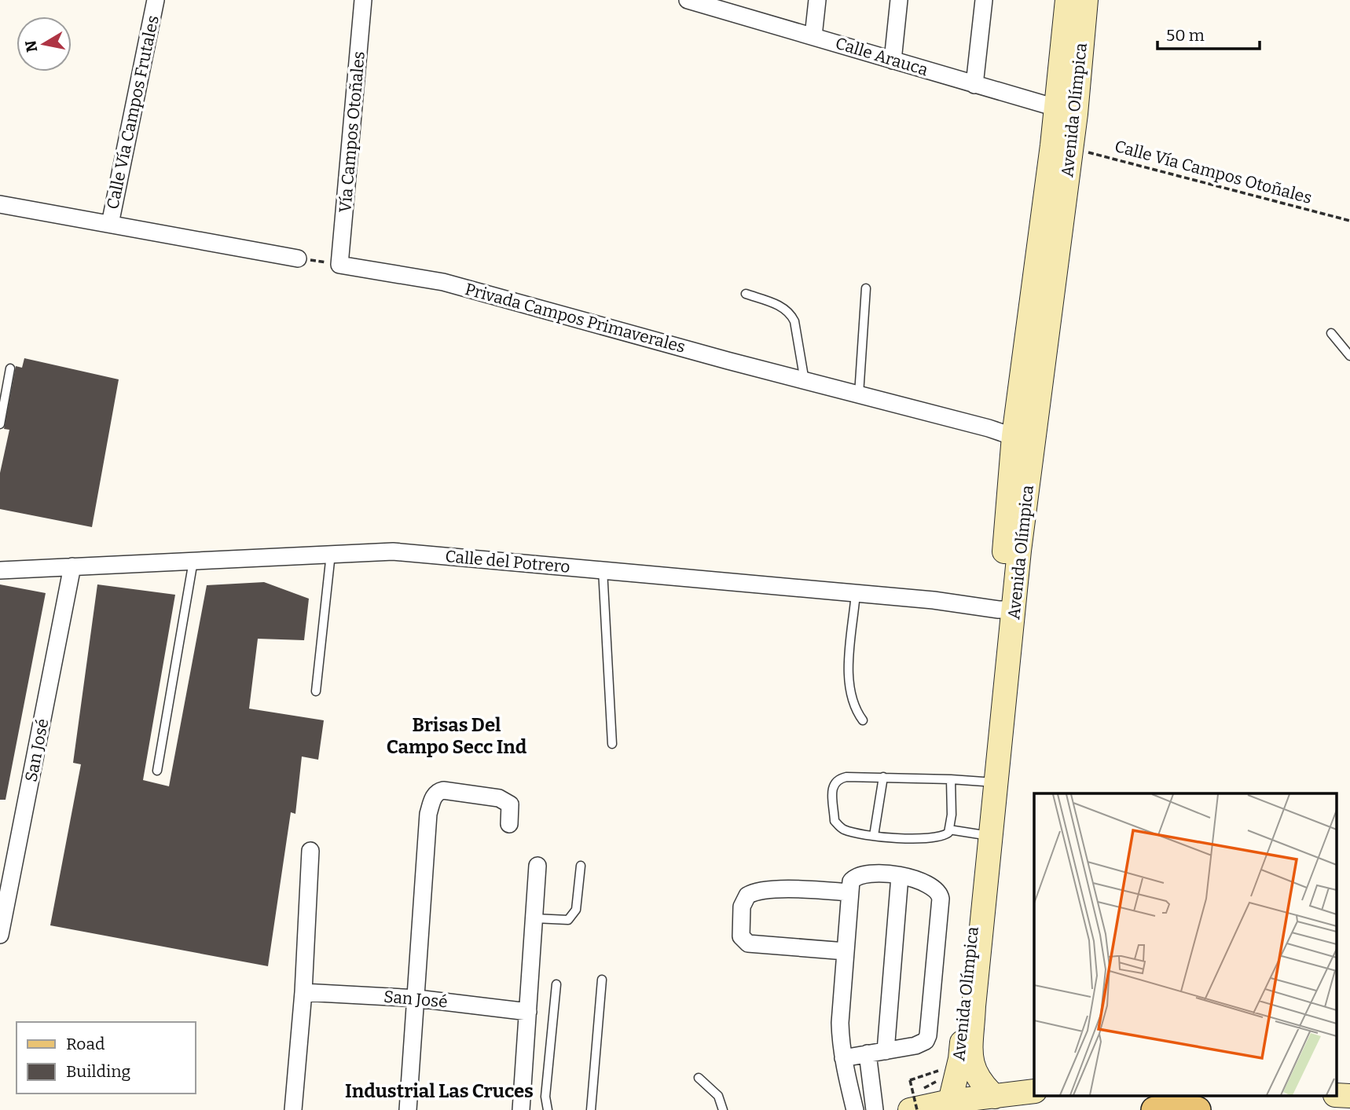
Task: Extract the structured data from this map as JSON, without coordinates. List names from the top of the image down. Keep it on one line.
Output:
{"streets":{"street":["Calle Arauca","Avenida Olímpica","Calle Vía Campos Frutales","Vía Campos Otoñales","Privada Campos Primaverales","Calle del Potrero","San José"],"path":["Calle Vía Campos Otoñales"]},"crossings":[["Calle Arauca","Avenida Olímpica"],["Avenida Olímpica","Calle Vía Campos Otoñales"],["Avenida Olímpica","Privada Campos Primaverales"],["Avenida Olímpica","Calle del Potrero"],["Vía Campos Otoñales","Privada Campos Primaverales"],["Calle del Potrero","San José"]],"districts":["Brisas Del Campo Secc Ind","Industrial Las Cruces"],"legend":["Road","Building"],"scale_bar":"50 m","north":"left"}
